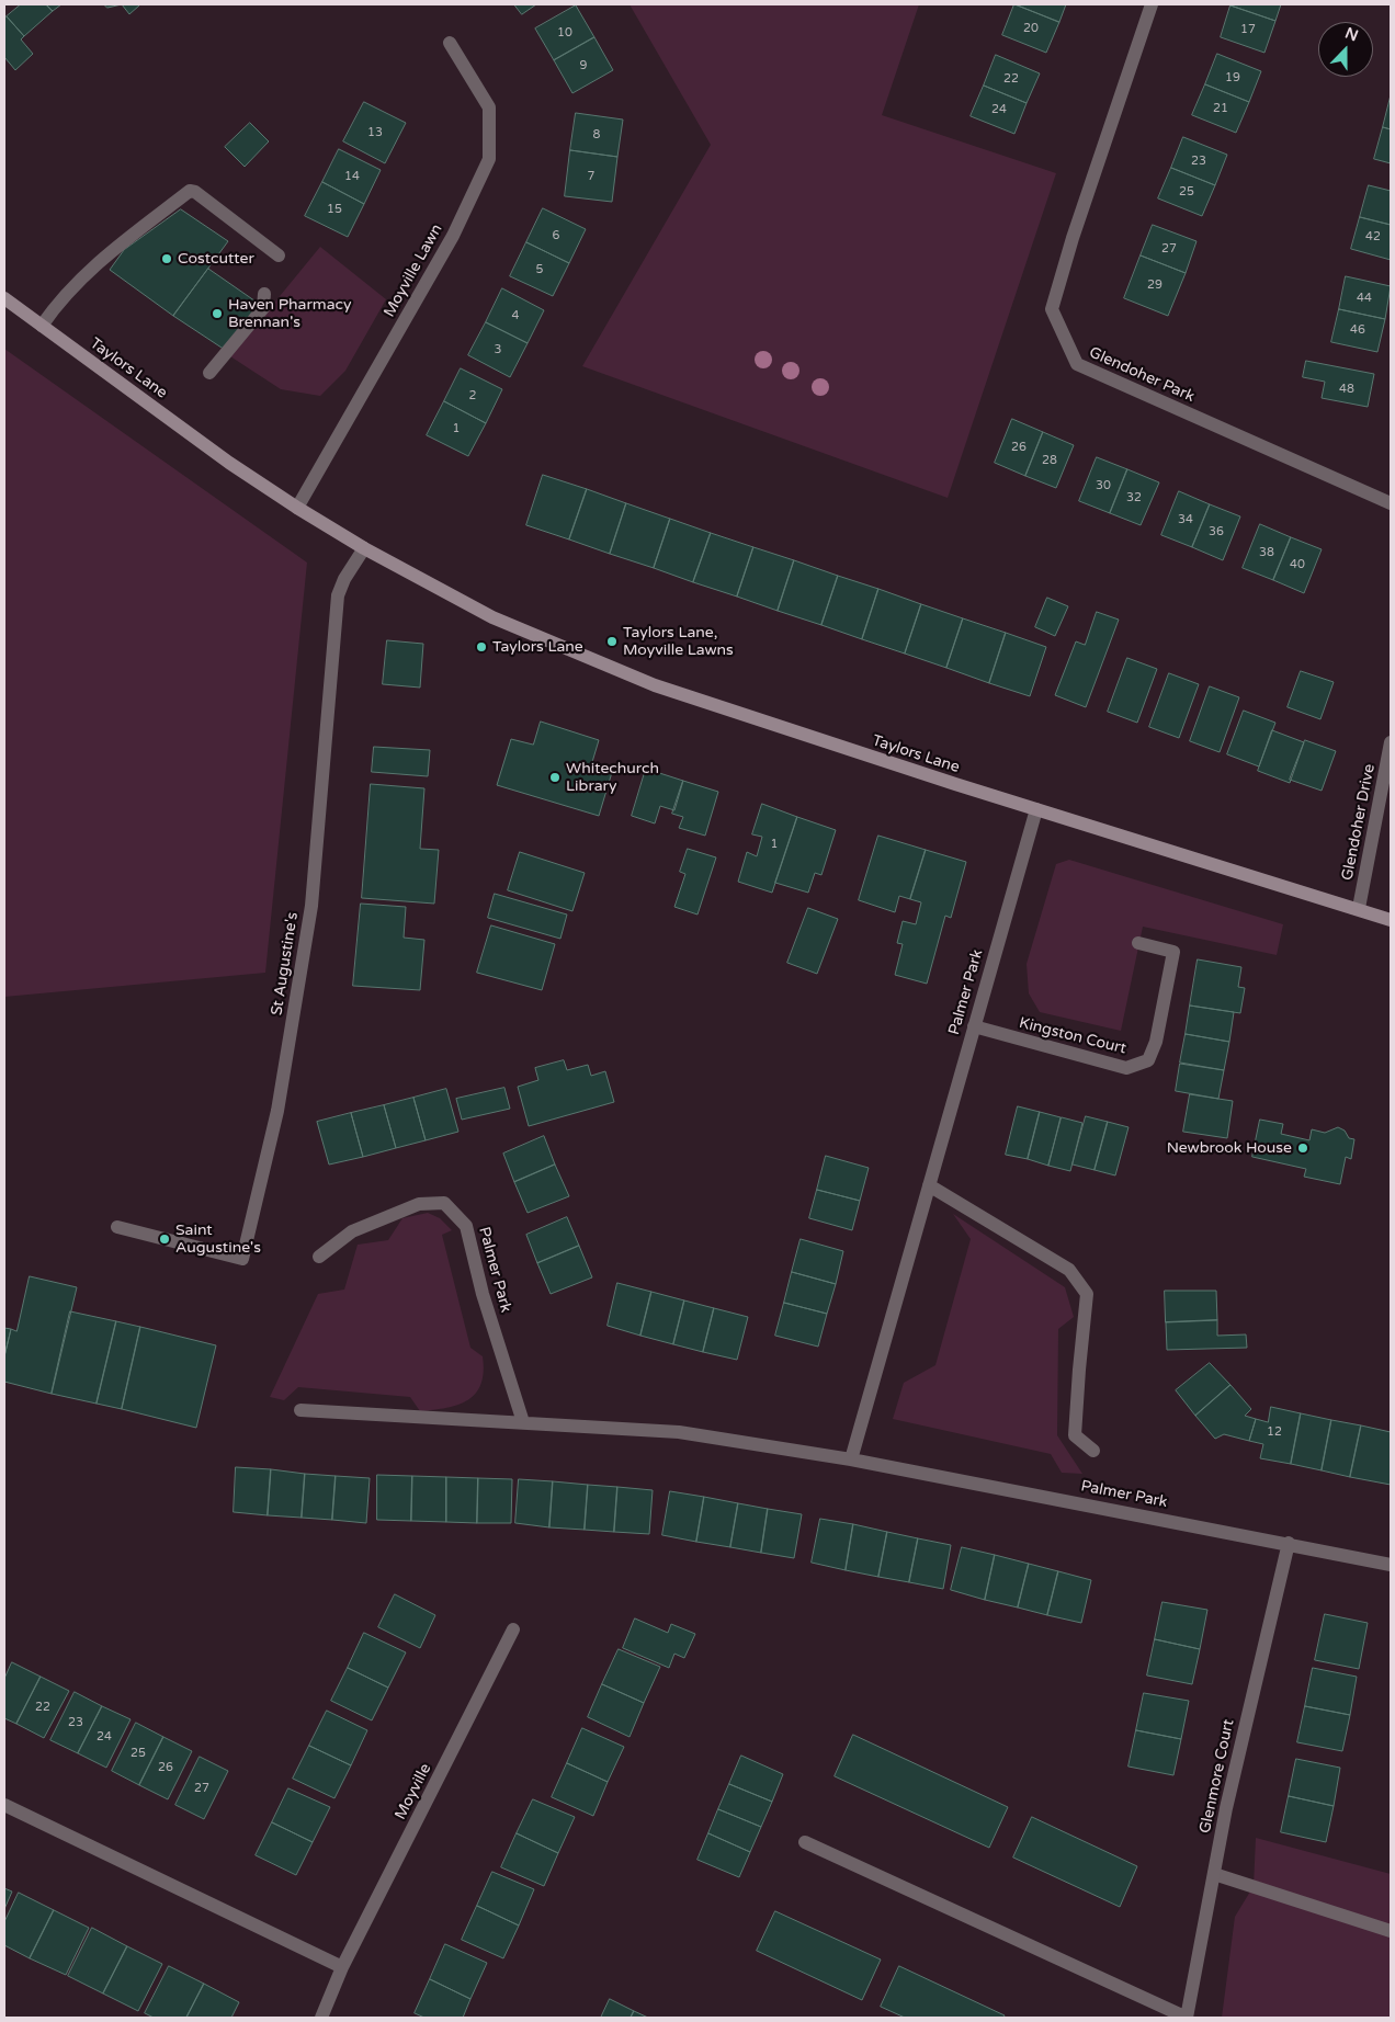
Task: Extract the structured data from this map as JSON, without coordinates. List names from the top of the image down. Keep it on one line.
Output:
{"streets":{"main road":["Taylors Lane"],"street":["Moyville Lawn","Glendoher Park","Glendoher Drive","St Augustine's","Palmer Park","Kingston Court","Glenmore Court","Moyville"]},"crossings":[["Moyville Lawn","Taylors Lane"],["Taylors Lane","Glendoher Drive"],["Taylors Lane","St Augustine's"],["Taylors Lane","Palmer Park"],["Palmer Park","Kingston Court"],["Palmer Park","Glenmore Court"]],"places":["Costcutter","Haven Pharmacy Brennan's","Taylors Lane, Moyville Lawns","Taylors Lane","Whitechurch Library","Newbrook House","Saint Augustine's"],"house_numbers":["20","17","10","9","19","22","21","24","13","8","23","14","7","25","15","6","42","27","5","29","44","4","46","3","48","2","1","26","28","30","32","34","36","38","40","1","12","22","23","24","25","26","27"],"north":"top"}
